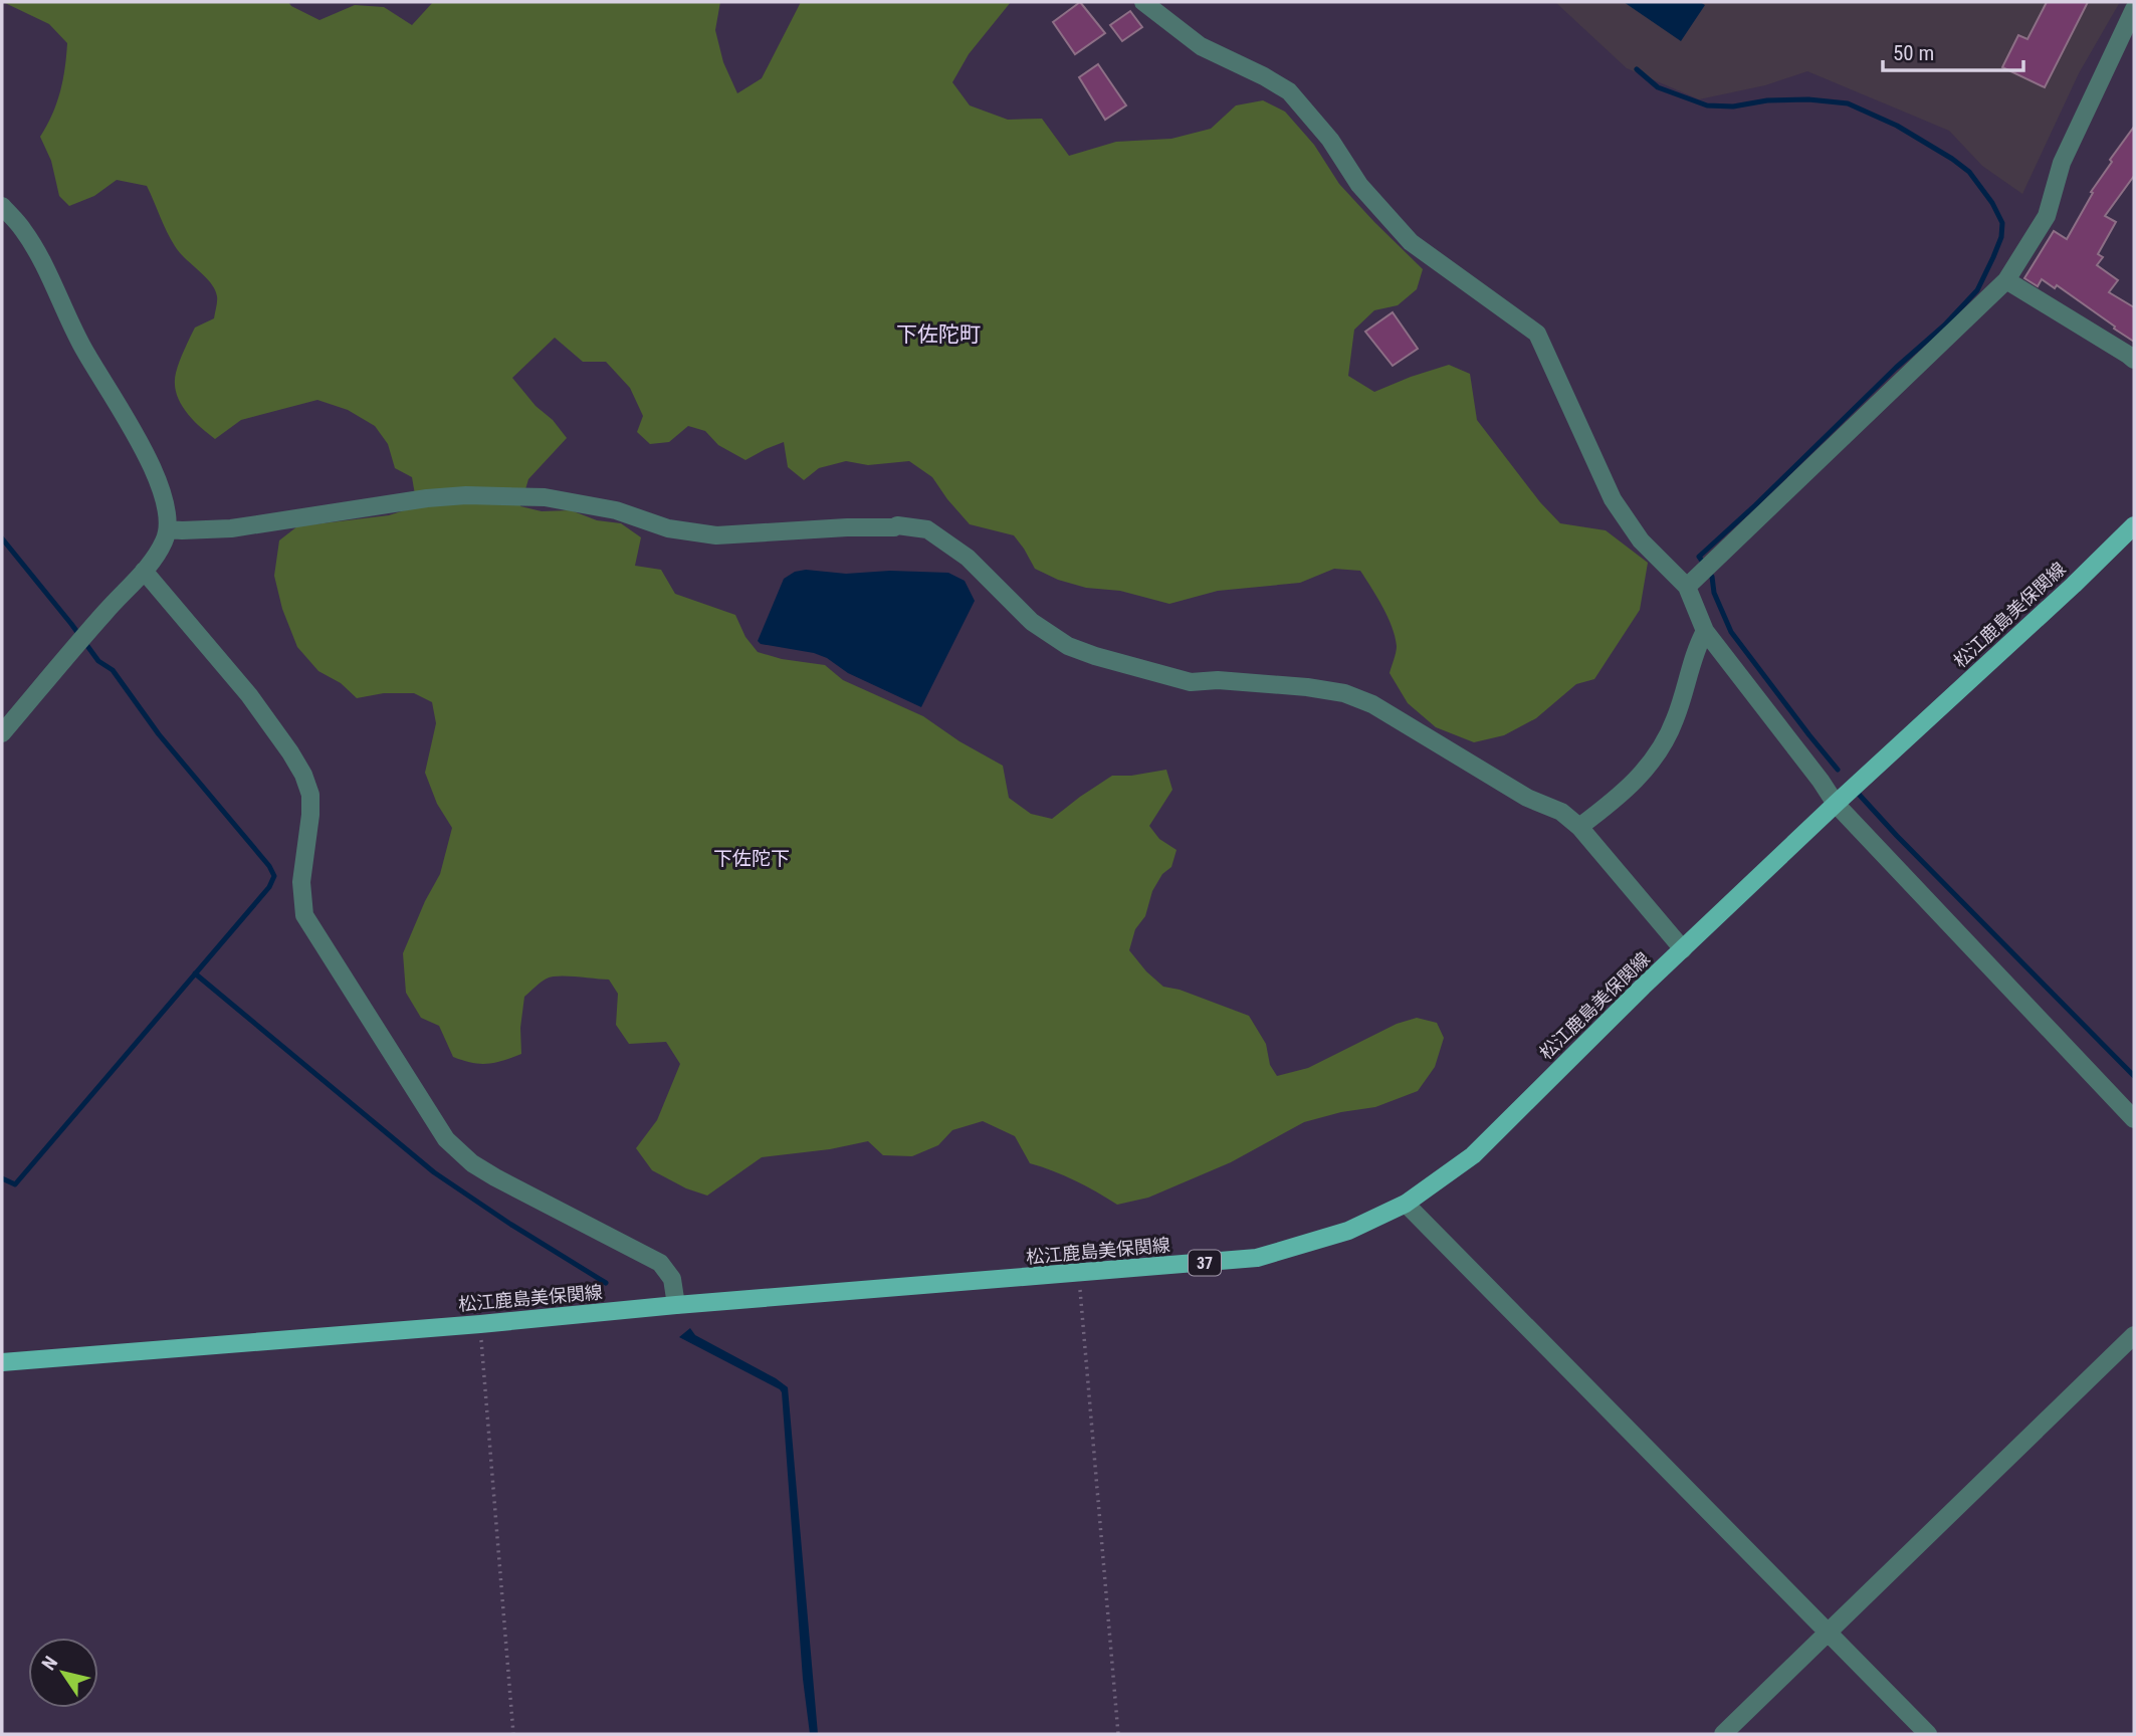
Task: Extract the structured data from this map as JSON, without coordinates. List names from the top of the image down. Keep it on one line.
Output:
{"streets":{"main road":["松江鹿島美保関線","37"]},"districts":["下佐陀町","下佐陀下"],"scale_bar":"50 m","north":"top left"}
